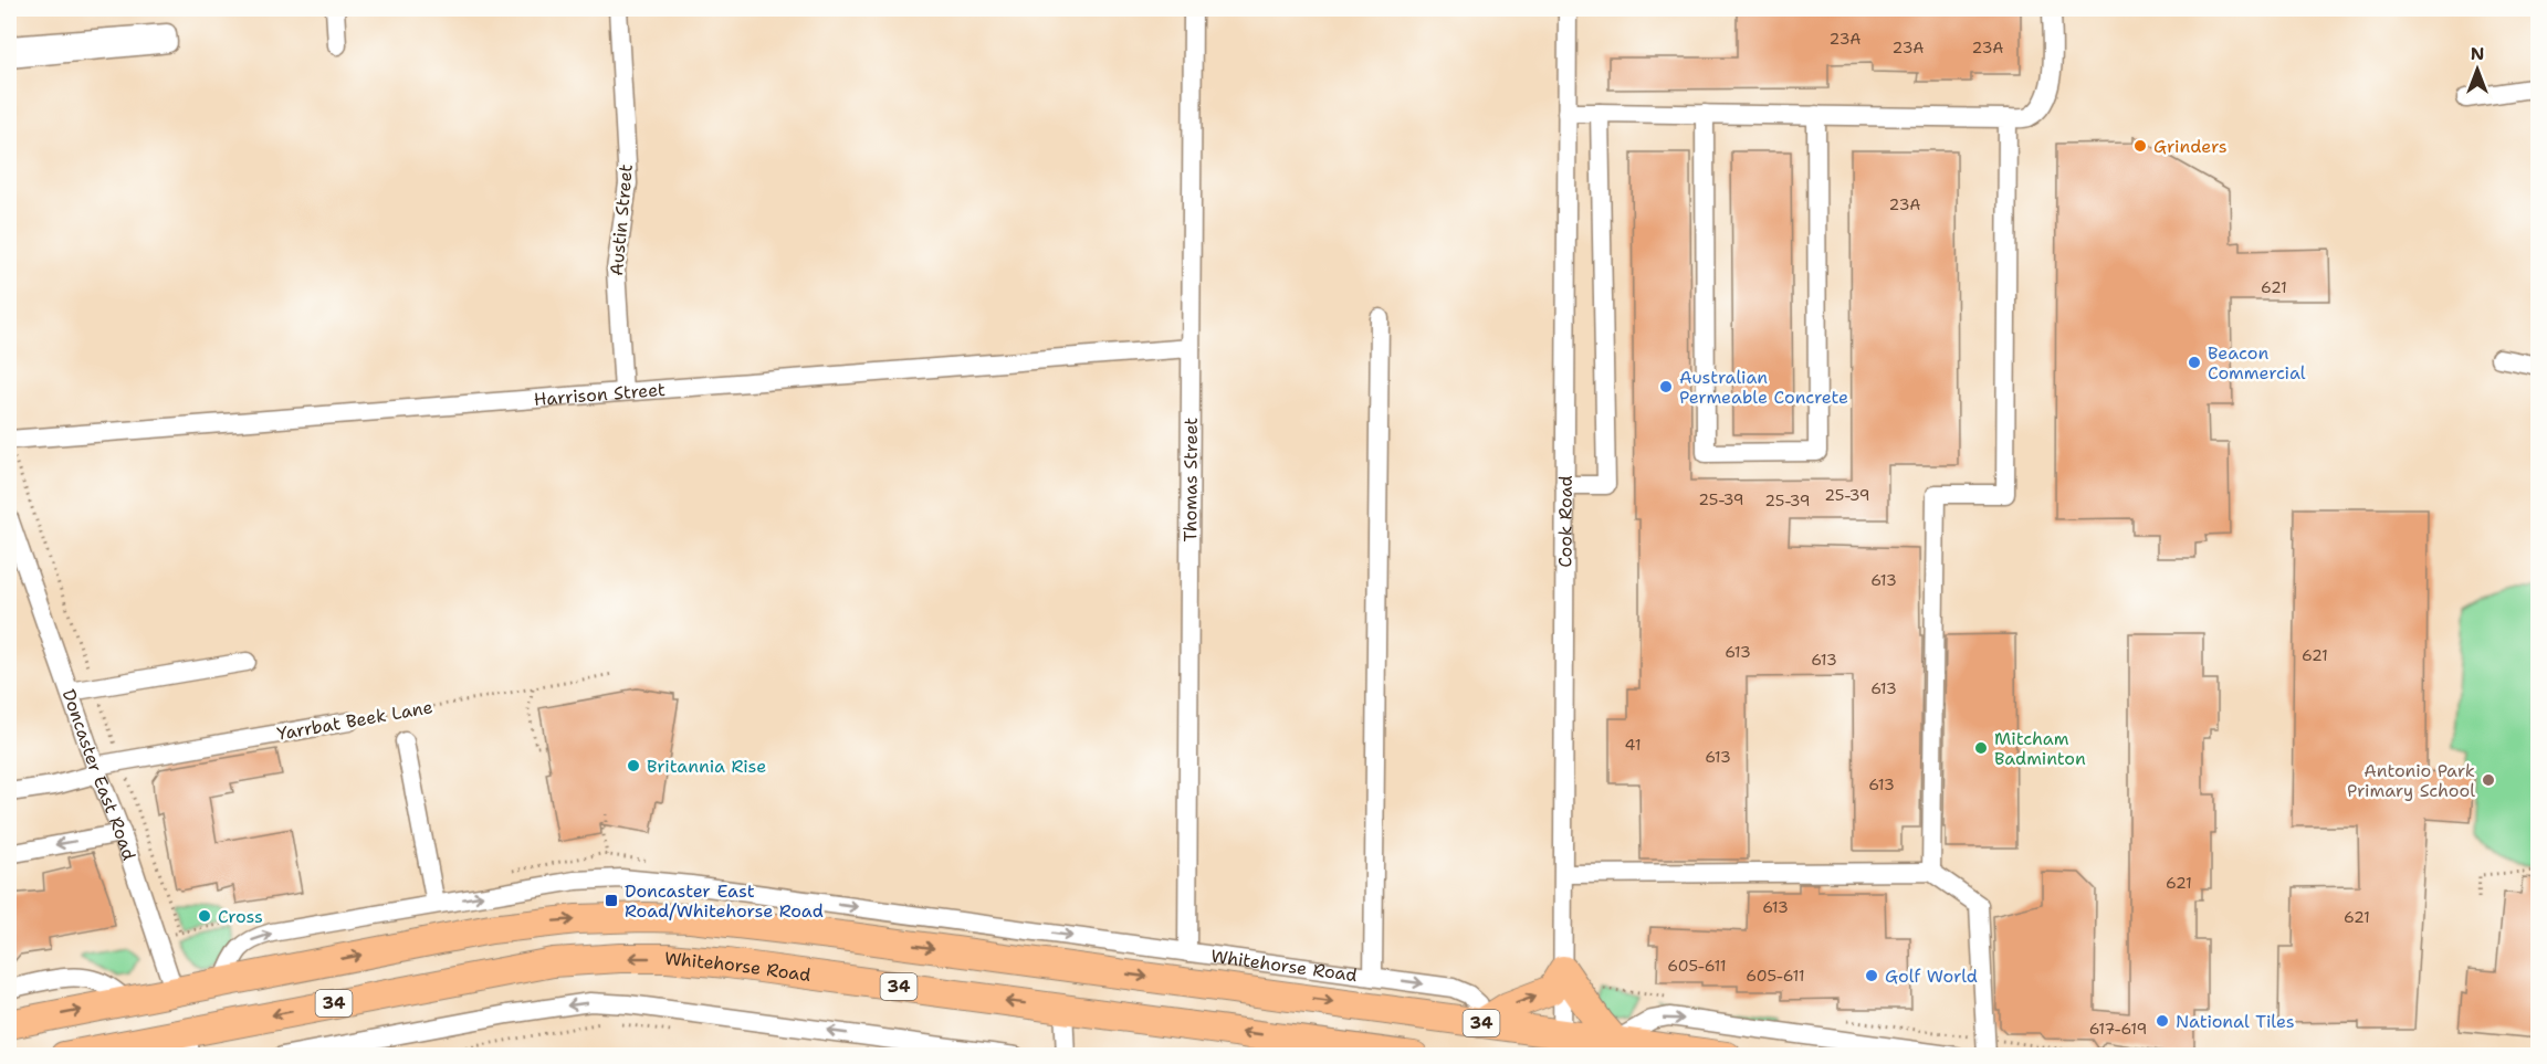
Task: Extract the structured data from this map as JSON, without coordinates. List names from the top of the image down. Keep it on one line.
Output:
{"streets":{"highway":["Doncaster East Road","Whitehorse Road","34"],"street":["Austin Street","Harrison Street","Thomas Street","Cook Road","Yarrbat Beek Lane"]},"crossings":[["Austin Street","Harrison Street"],["Harrison Street","Thomas Street"],["Thomas Street","Whitehorse Road"],["Cook Road","Whitehorse Road"],["Yarrbat Beek Lane","Doncaster East Road"],["Doncaster East Road","Whitehorse Road"]],"places":{"other":["Grinders","Beacon Commercial","Australian Permeable Concrete","Mitcham Badminton","Britannia Rise","Antonio Park Primary School","Cross","Golf World","National Tiles"],"transit":["Doncaster East Road/Whitehorse Road"]},"house_numbers":["23A","23A","23A","23A","621","25-39","25-39","25-39","613","613","621","613","613","41","613","613","621","613","621","605-611","605-611","617-619"],"north":"top"}
